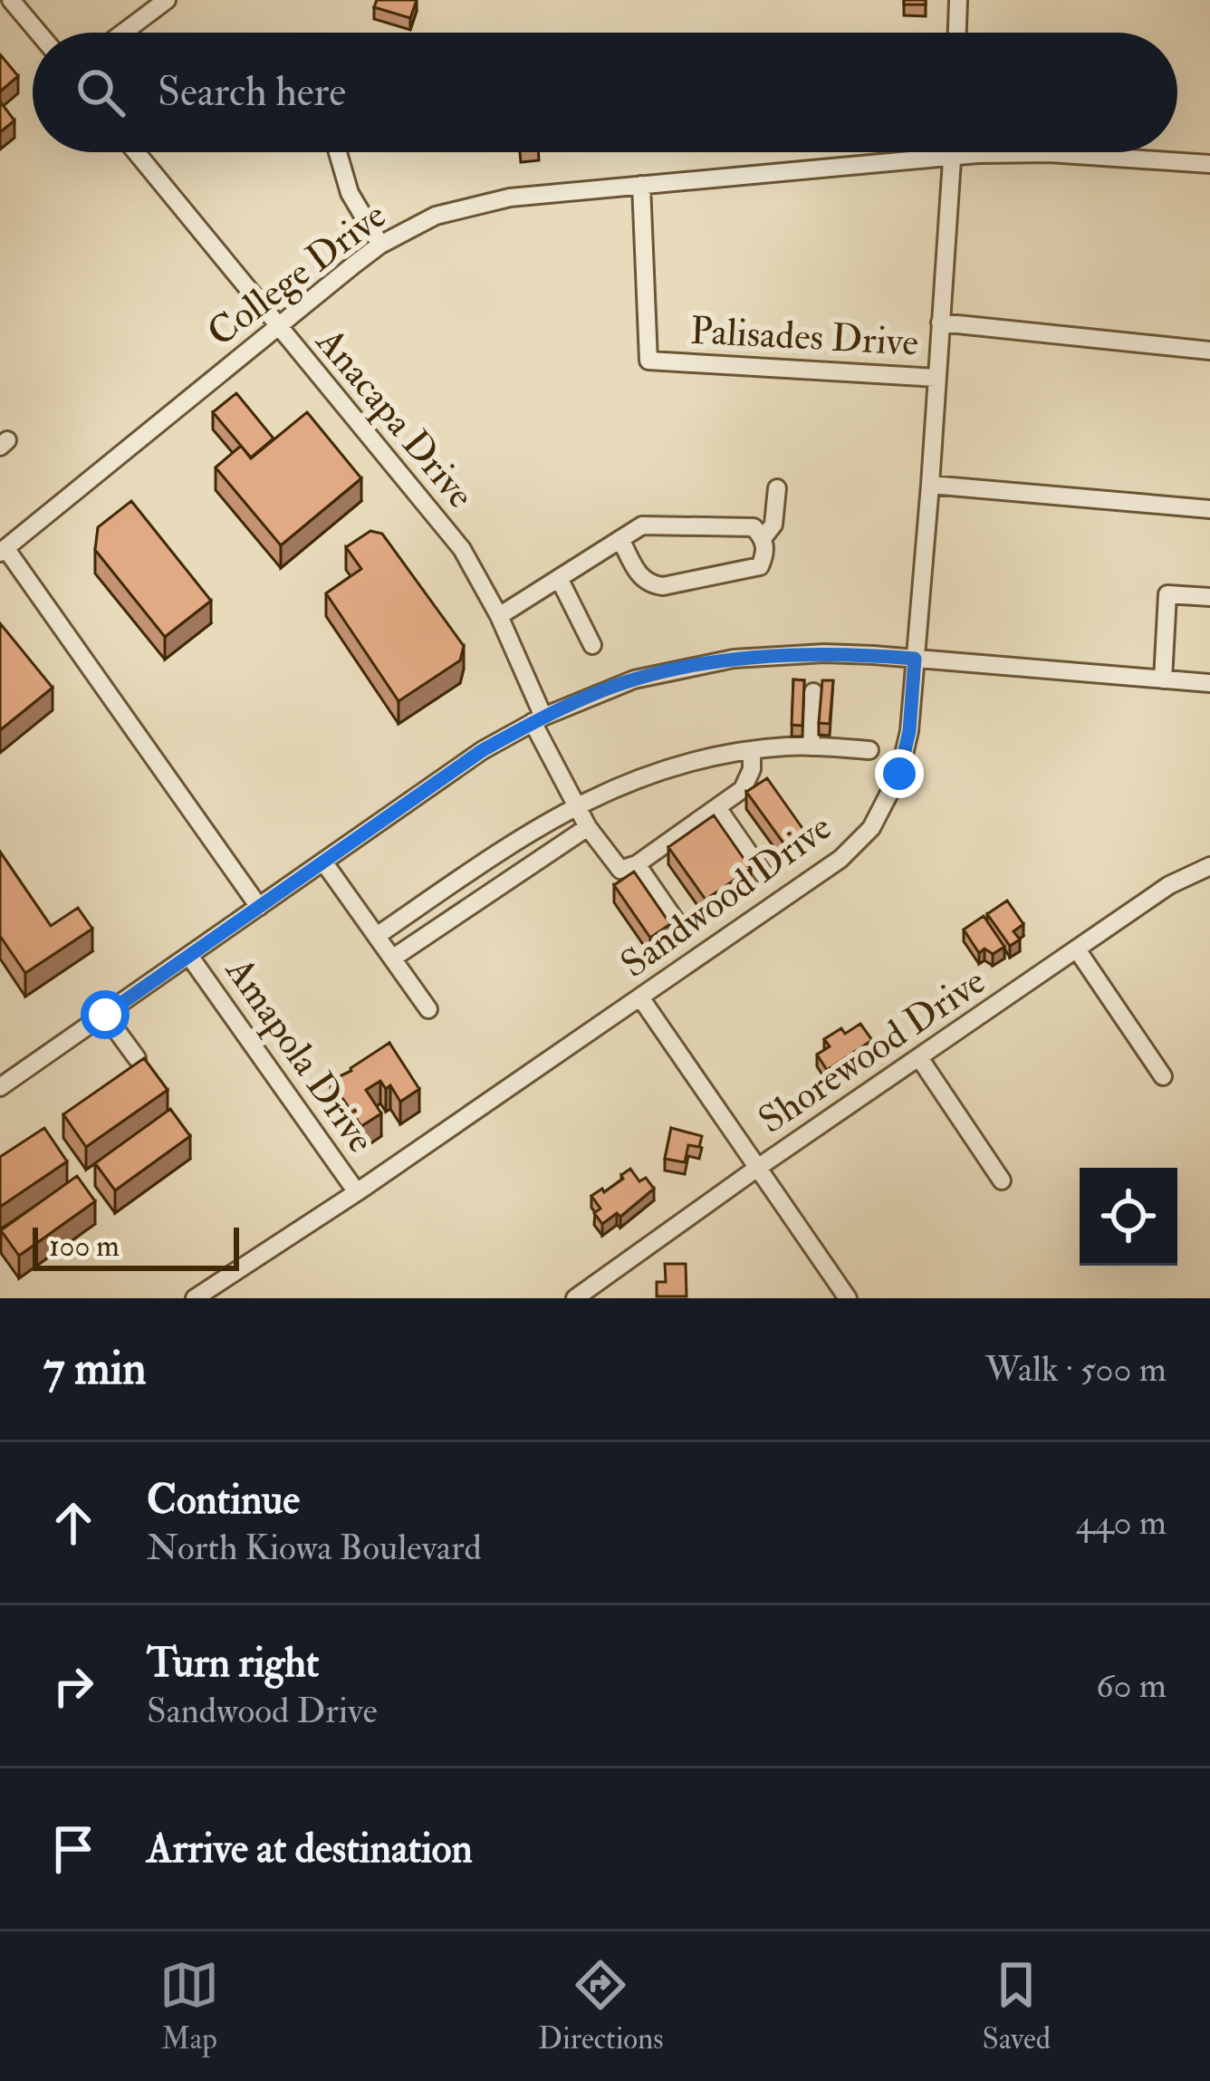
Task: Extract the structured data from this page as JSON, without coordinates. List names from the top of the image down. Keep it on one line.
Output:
{"streets":{"street":["College Drive","Palisades Drive","Anacapa Drive","Sandwood Drive","Shorewood Drive","Amapola Drive"]},"crossings":[["College Drive","Palisades Drive"],["College Drive","Anacapa Drive"],["College Drive","Sandwood Drive"],["Palisades Drive","Sandwood Drive"],["Sandwood Drive","Amapola Drive"]],"scale_bar":"100 m","page":{"search":"Search here","scale":"100 m","heading":["7 min","Walk · 500 m"],"list":[["Continue","North Kiowa Boulevard","440 m"],["Turn right","Sandwood Drive","60 m"],"Arrive at destination"],"nav":["Map","Directions","Saved"]}}
